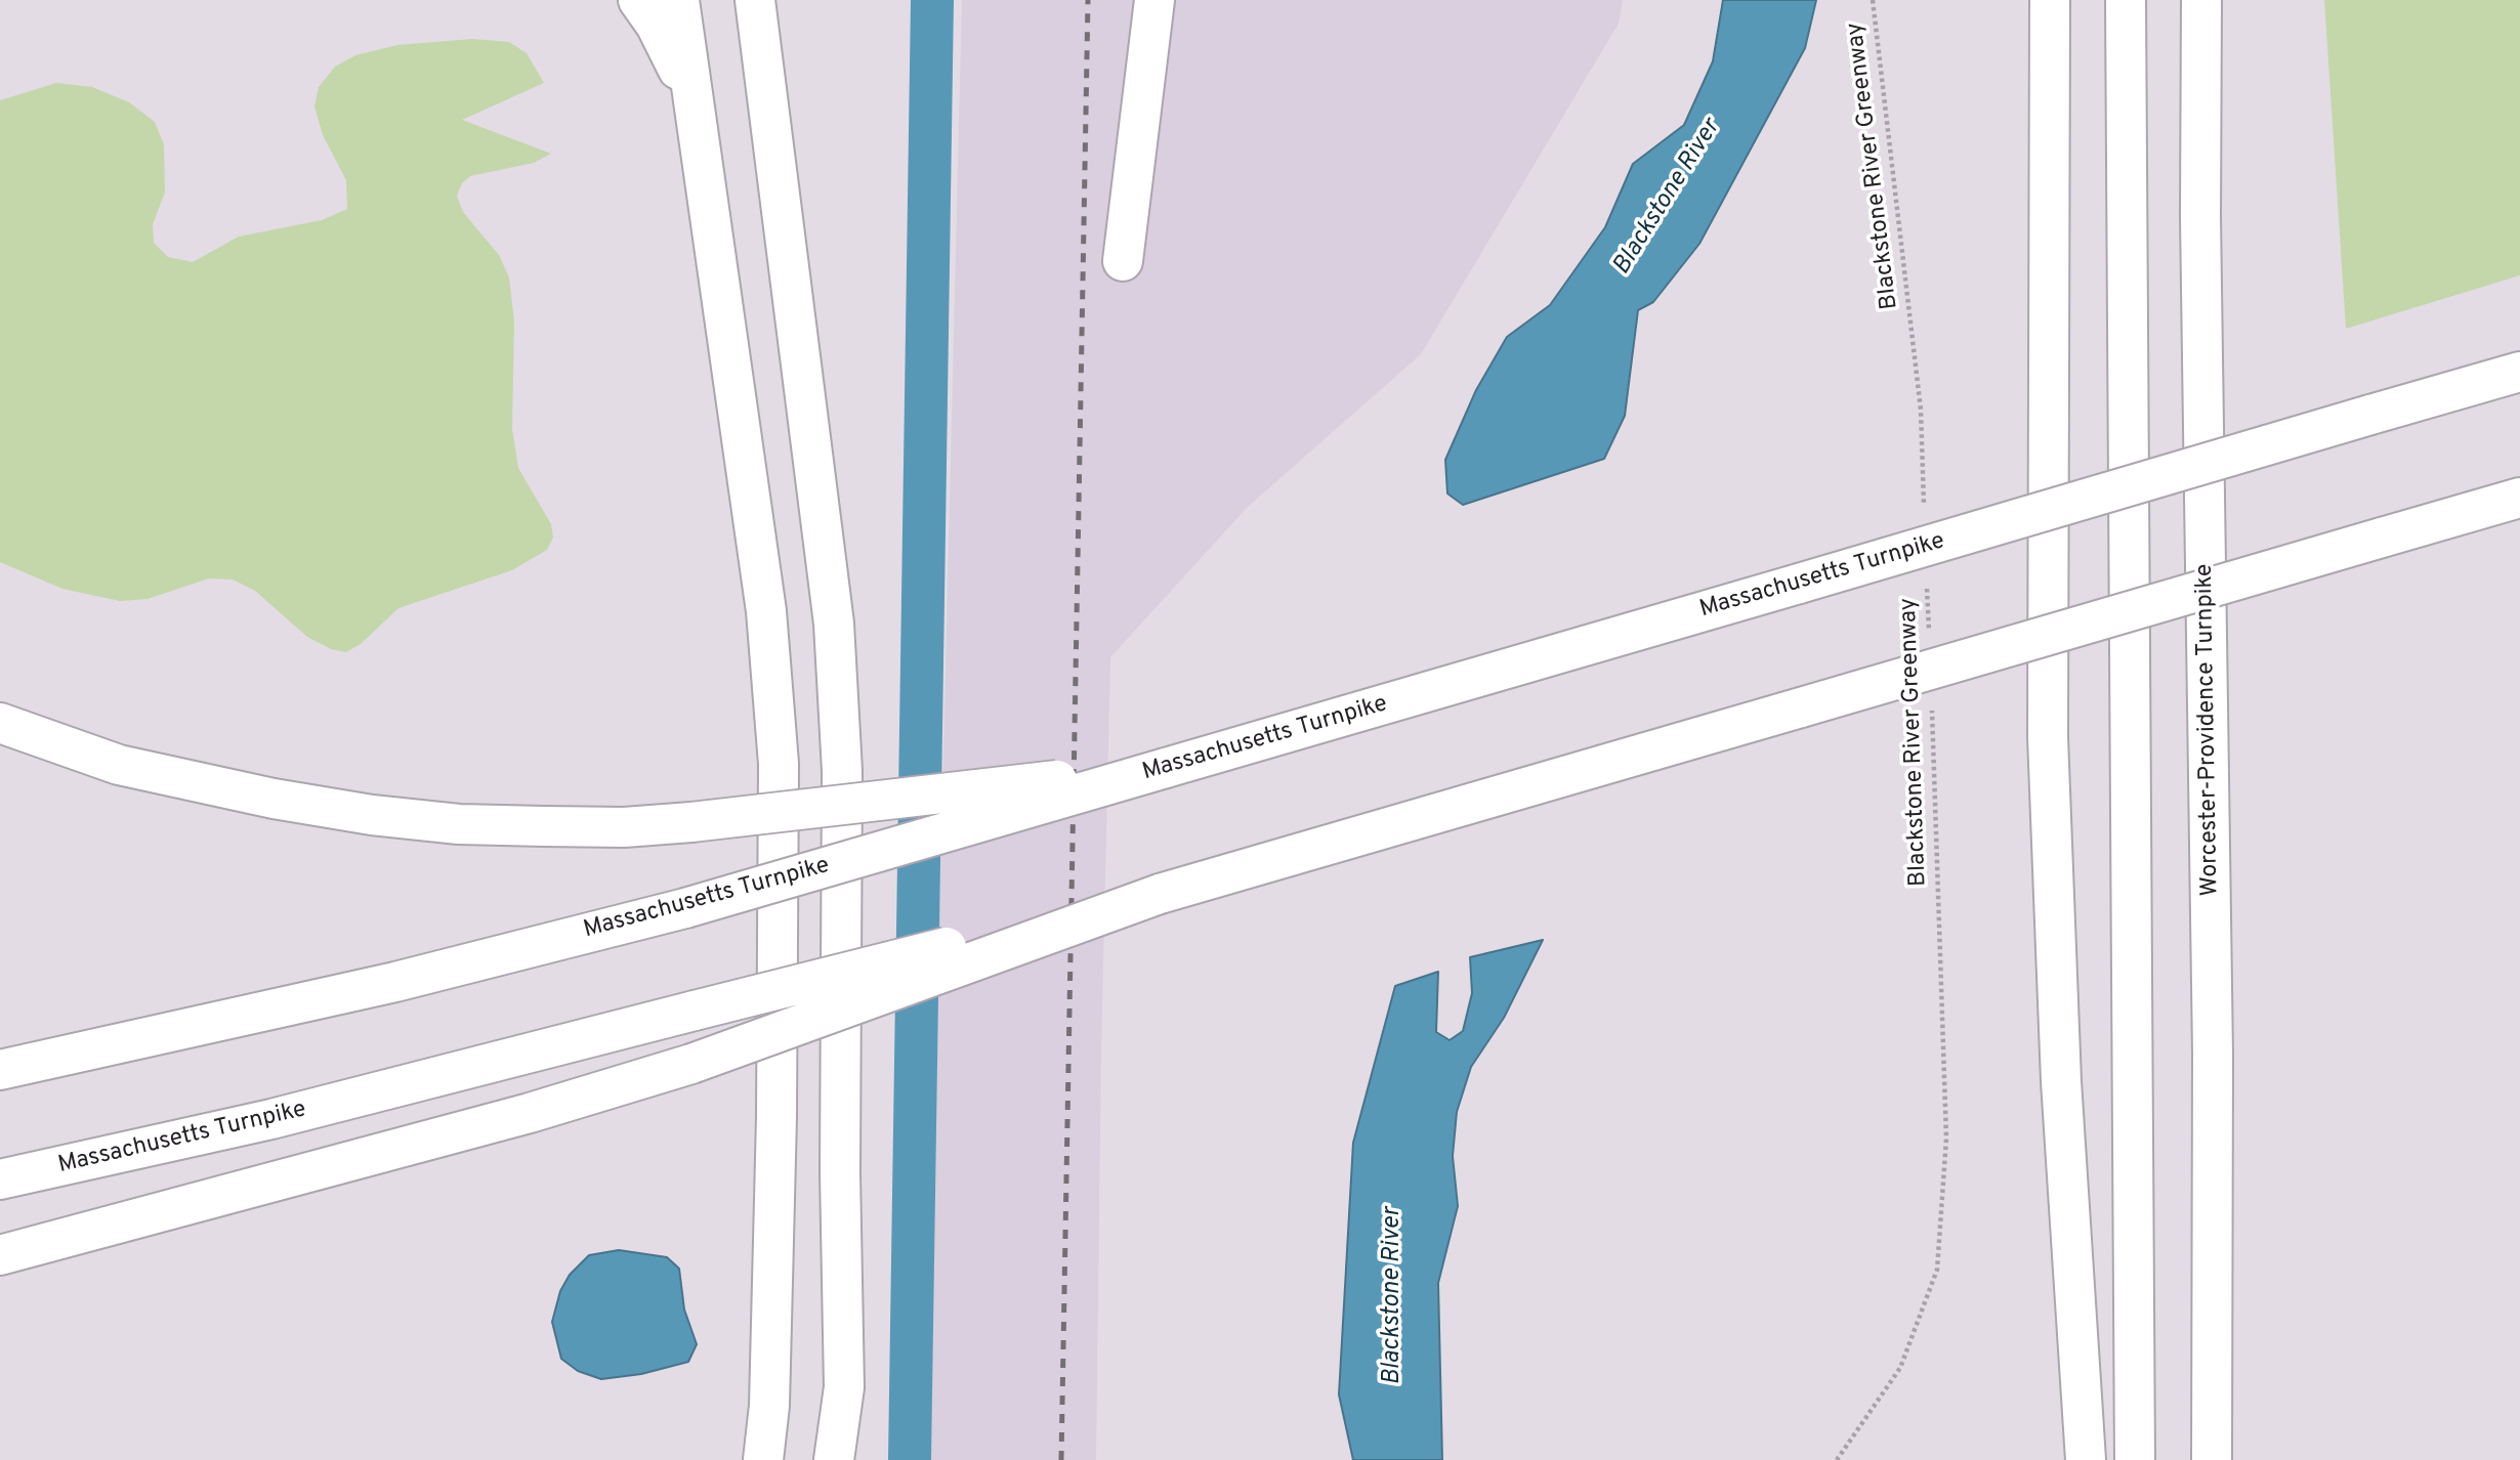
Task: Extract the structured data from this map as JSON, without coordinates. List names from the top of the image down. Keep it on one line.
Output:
{"streets":{"main road":["Massachusetts Turnpike","Worcester-Providence Turnpike"],"path":["Blackstone River Greenway"]},"water":["Blackstone River"]}
